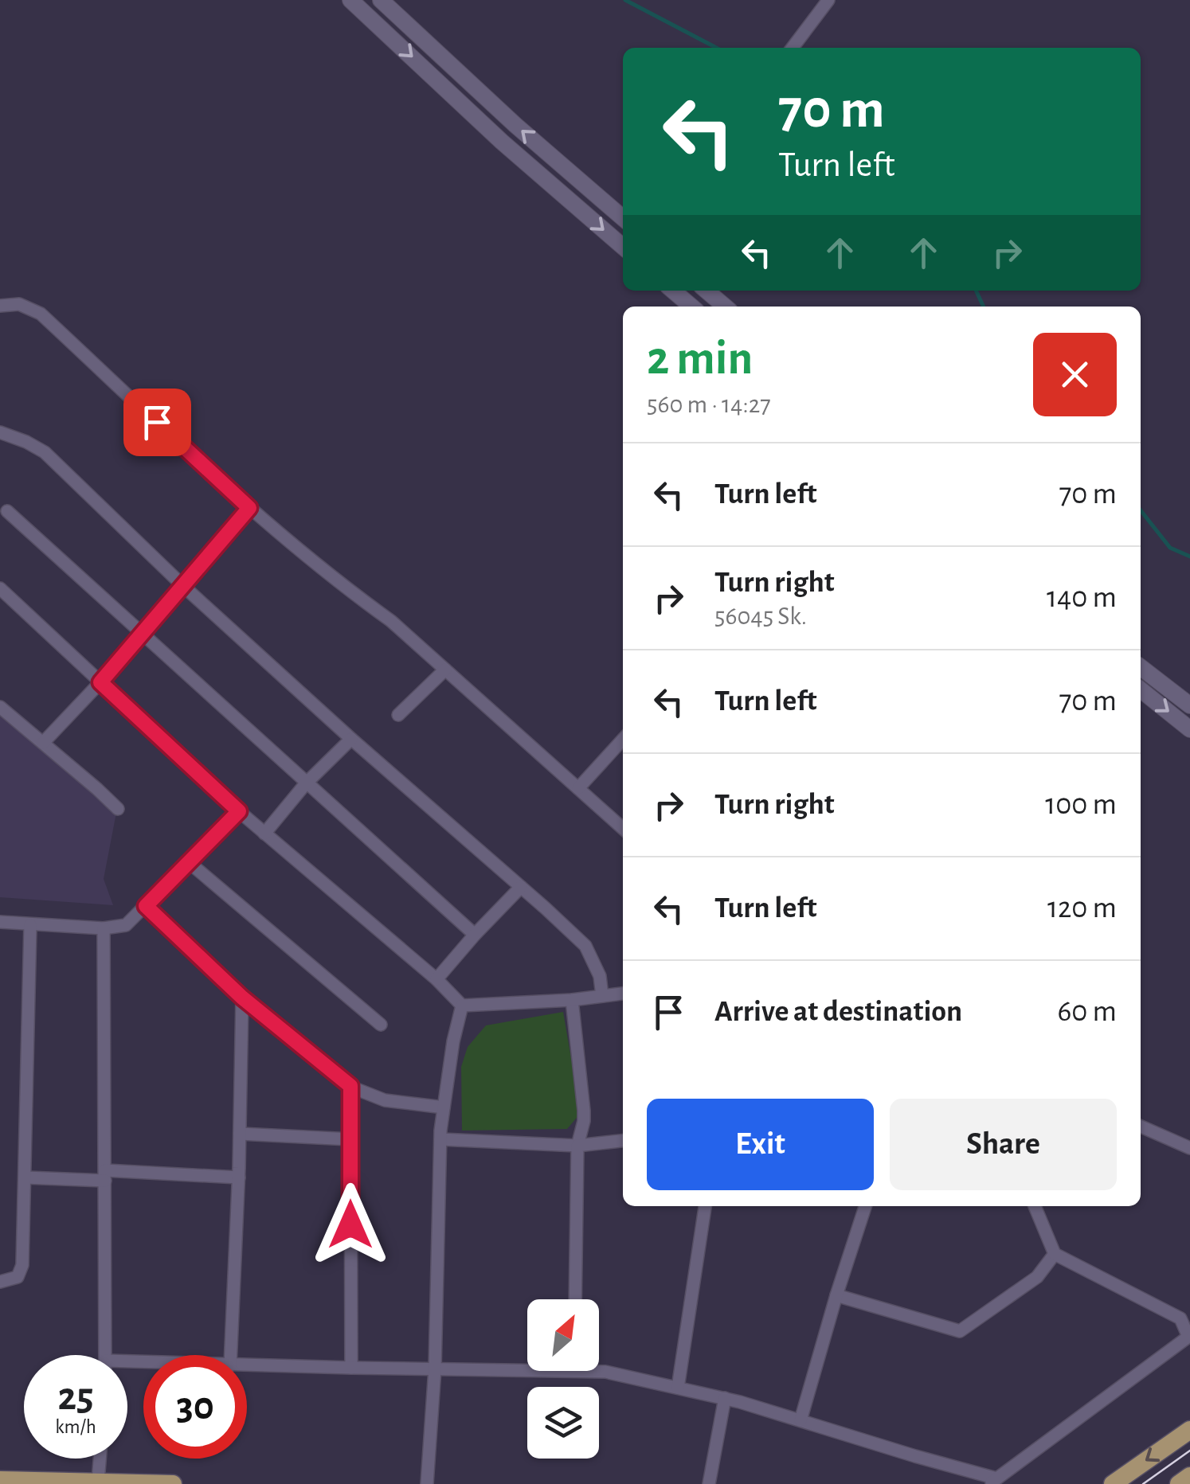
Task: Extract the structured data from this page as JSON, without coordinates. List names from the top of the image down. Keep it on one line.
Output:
{"north":"top right","page":{"turn":["70 m","Turn left"],"heading":["2 min","560 m · 14:27"],"list":[{"name":"Turn left","value":"70 m"},{"name":"Turn right","note":"56045 Sk.","value":"140 m"},{"name":"Turn left","value":"70 m"},{"name":"Turn right","value":"100 m"},{"name":"Turn left","value":"120 m"},{"name":"Arrive at destination","value":"60 m"}],"buttons":["Exit","Share"],"speed":"25 km/h","limit":"30"}}
